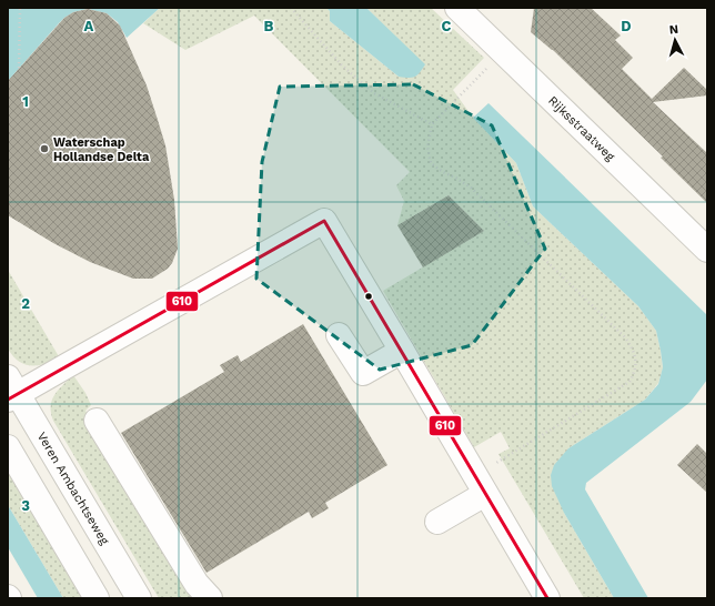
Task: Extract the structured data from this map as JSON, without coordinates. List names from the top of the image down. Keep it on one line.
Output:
{"streets":{"street":["Rijksstraatweg","Veren Ambachtseweg"]},"places":["Waterschap Hollandse Delta"],"lines":["transit line 610"],"north":"top","grid":{"columns":["A","B","C","D"],"rows":["1","2","3"]}}
